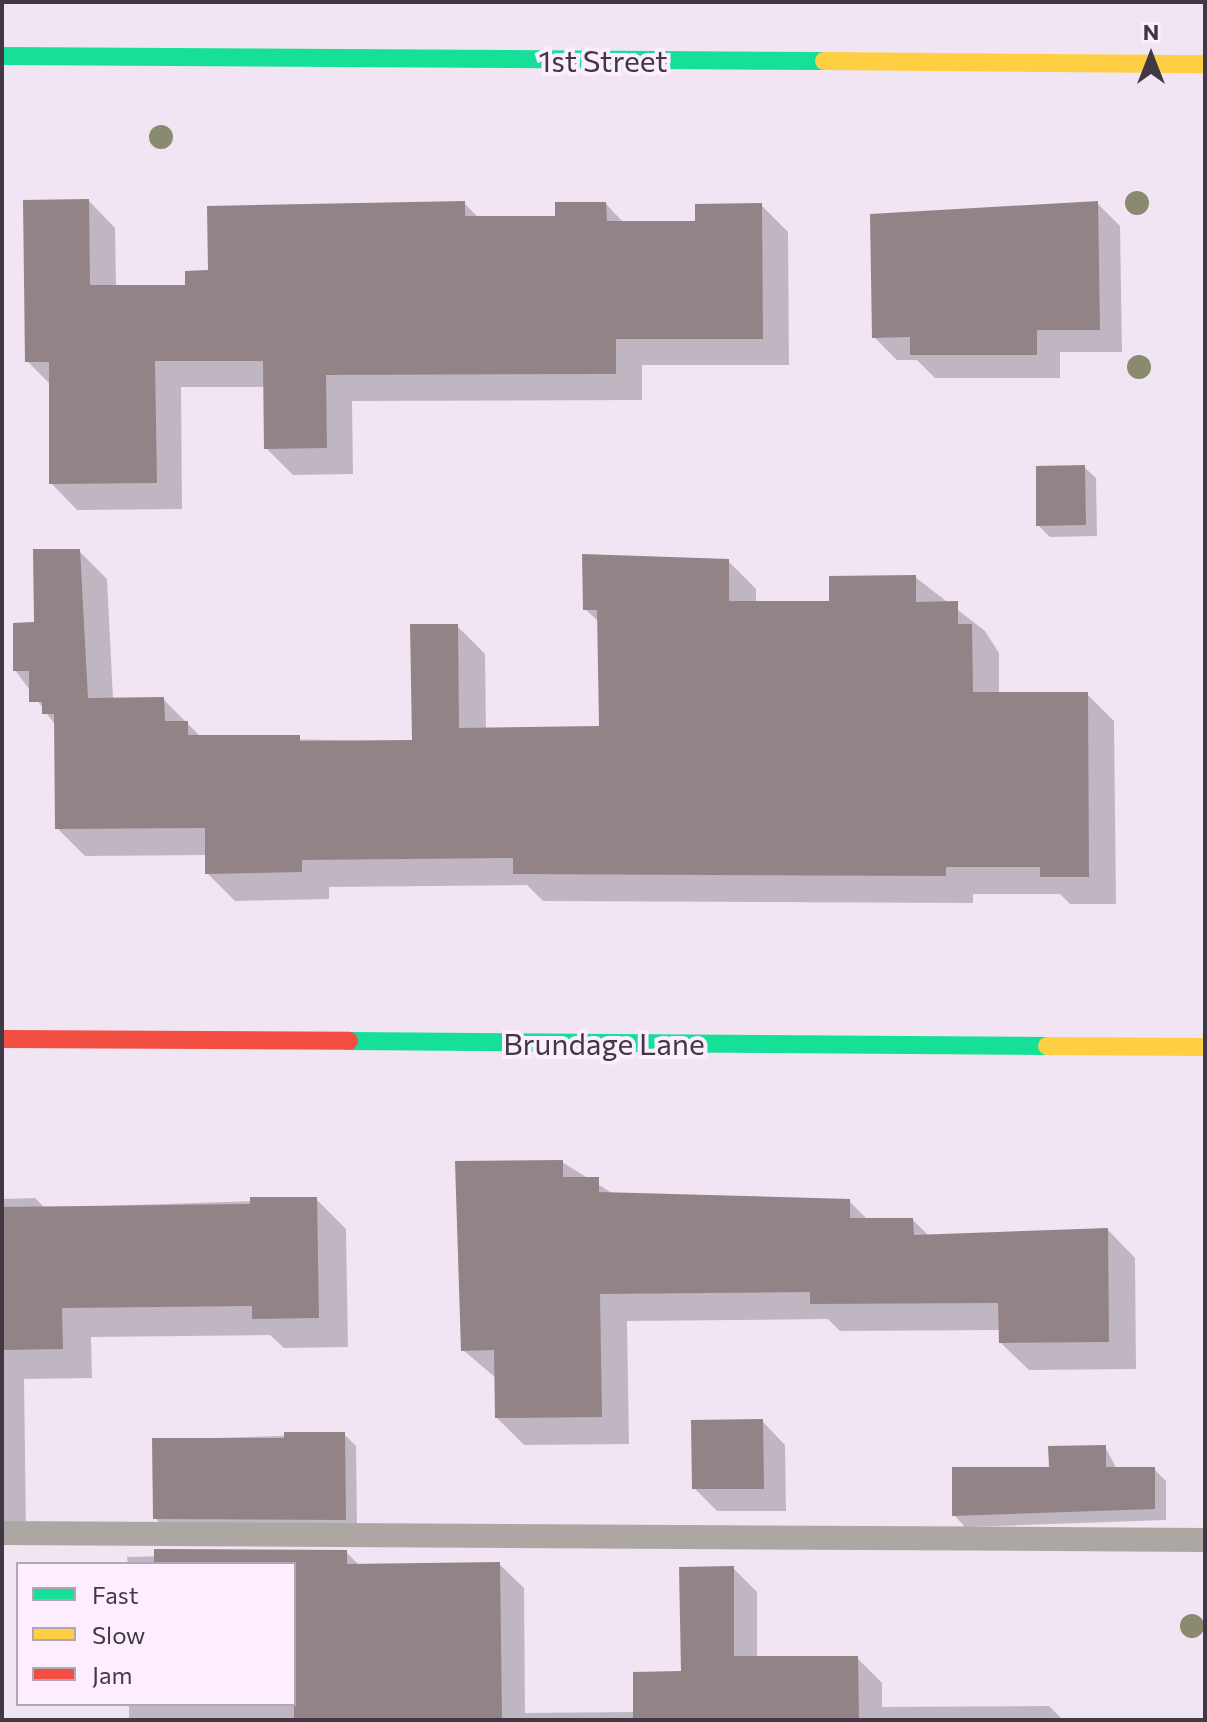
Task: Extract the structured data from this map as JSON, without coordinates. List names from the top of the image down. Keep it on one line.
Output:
{"streets":{"street":["1st Street","Brundage Lane"]},"legend":["Fast","Slow","Jam"],"north":"top"}
